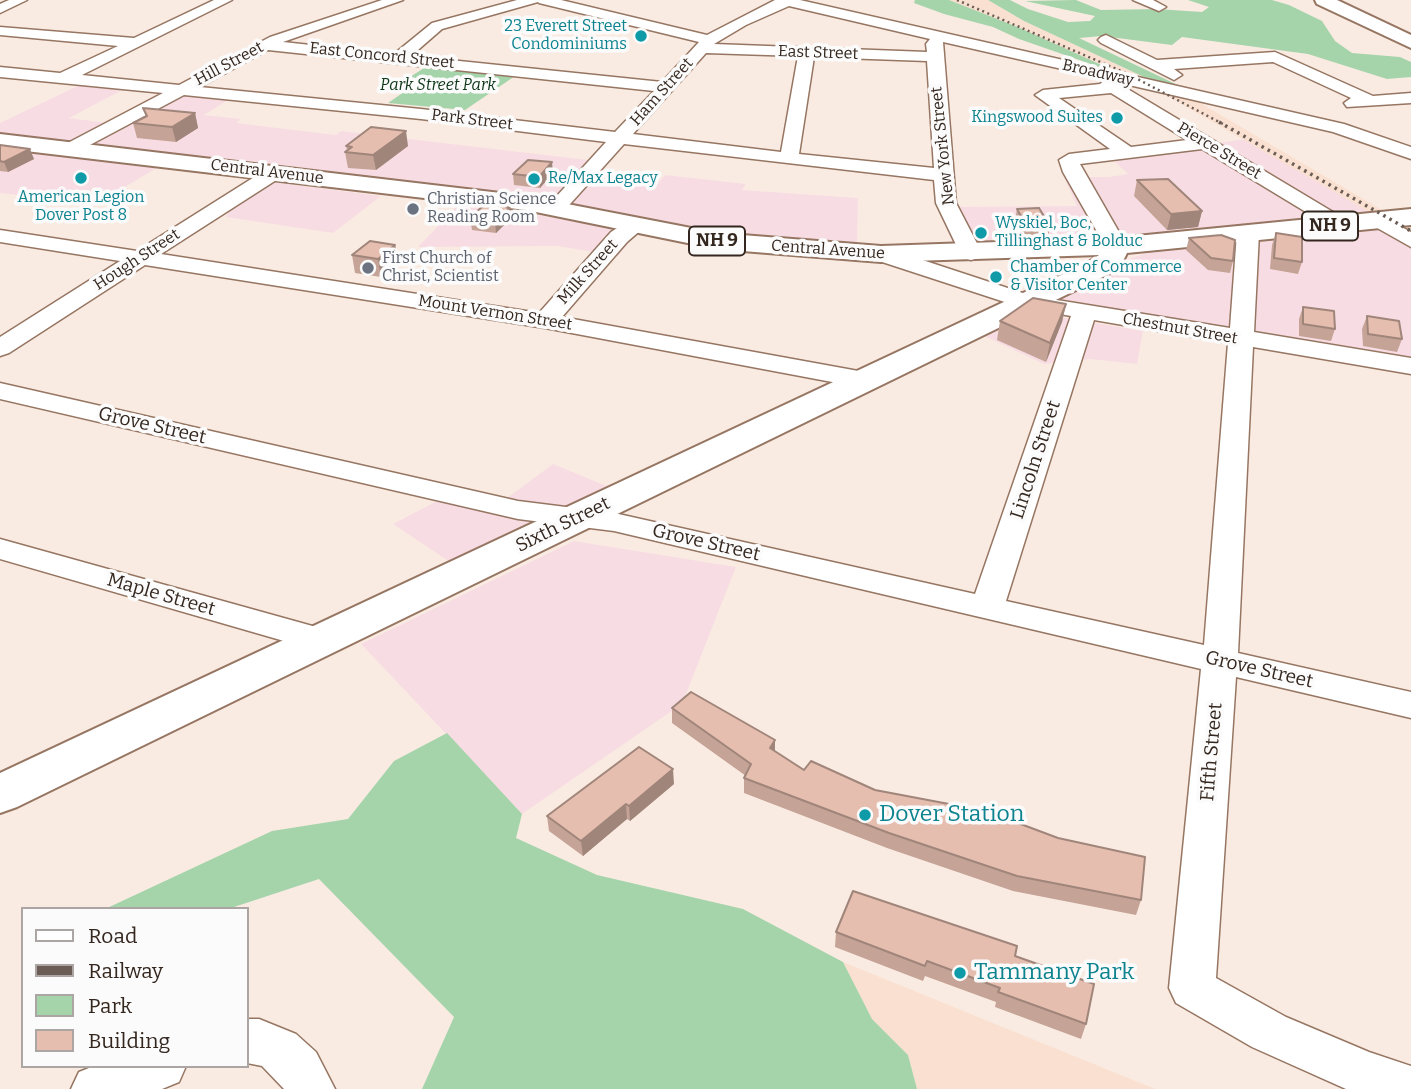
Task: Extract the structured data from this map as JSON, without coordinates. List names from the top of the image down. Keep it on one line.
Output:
{"streets":{"main road":["Central Avenue","NH 9","Sixth Street"],"street":["East Street","East Concord Street","Hill Street","Broadway","Ham Street","Park Street","New York Street","Pierce Street","Hough Street","Milk Street","Mount Vernon Street","Chestnut Street","Grove Street","Lincoln Street","Maple Street","Fifth Street"]},"crossings":[["East Street","Ham Street"],["East Street","New York Street"],["East Concord Street","Hill Street"],["East Concord Street","Ham Street"],["Hill Street","Park Street"],["Hill Street","Central Avenue"],["Broadway","Ham Street"],["Broadway","New York Street"],["Broadway","Pierce Street"],["Ham Street","Park Street"],["Ham Street","Central Avenue"],["Park Street","New York Street"],["New York Street","Central Avenue"],["Pierce Street","Central Avenue"],["Central Avenue","Hough Street"],["Central Avenue","Milk Street"],["Central Avenue","Chestnut Street"],["Central Avenue","Sixth Street"],["Central Avenue","Fifth Street"],["Hough Street","Mount Vernon Street"],["Milk Street","Mount Vernon Street"],["Mount Vernon Street","Sixth Street"],["Chestnut Street","Lincoln Street"],["Chestnut Street","Sixth Street"],["Chestnut Street","Fifth Street"],["Grove Street","Lincoln Street"],["Grove Street","Sixth Street"],["Grove Street","Fifth Street"],["Sixth Street","Maple Street"]],"parks":["Park Street Park"],"places":["23 Everett Street Condominiums","Kingswood Suites","American Legion Dover Post 8","Re/Max Legacy","Christian Science Reading Room","Wyskiel, Boc, Tillinghast & Bolduc","First Church of Christ, Scientist","Chamber of Commerce & Visitor Center","Dover Station","Tammany Park"],"legend":["Road","Railway","Park","Building"]}
